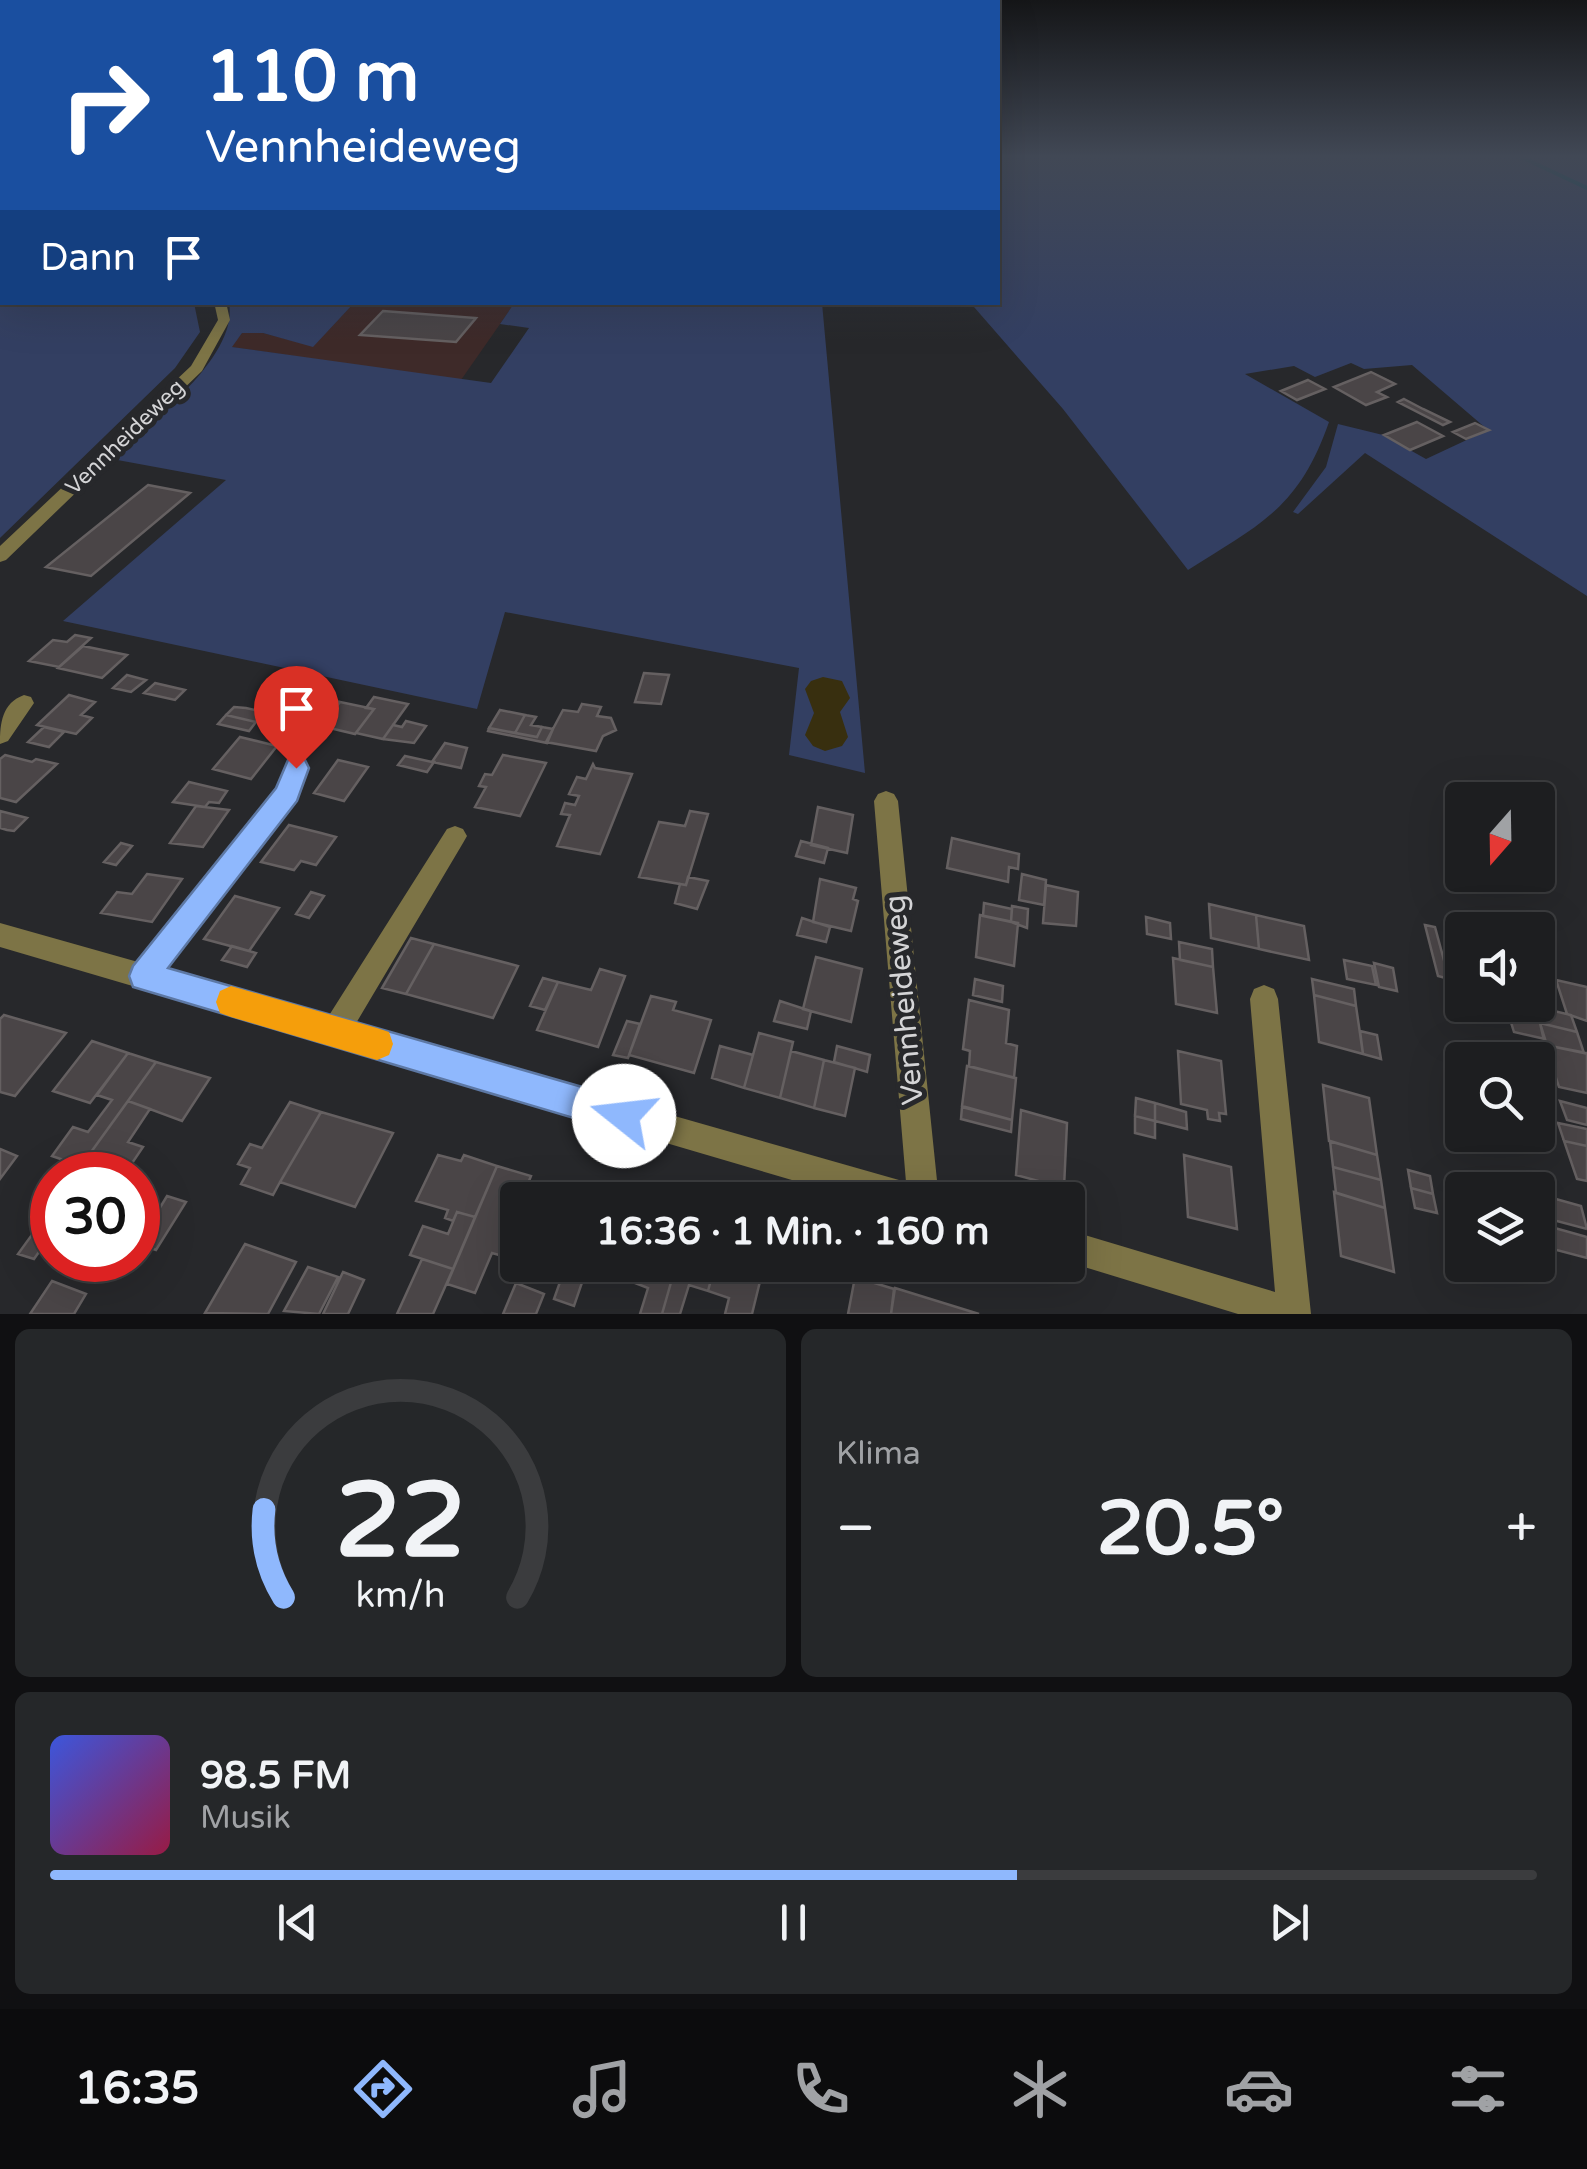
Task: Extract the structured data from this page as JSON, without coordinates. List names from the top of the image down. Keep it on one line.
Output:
{"streets":{"street":["Vennheideweg"]},"north":"bottom","page":{"turn":["110 m","Vennheideweg"],"then":"Dann","limit":"30","trip":"16:36 · 1 Min. · 160 m","tile":"Klima","heat":["−","20.5°","+"],"song":["98.5 FM","Musik"],"tabs":"16:35","gauge":["22","km/h"]}}
